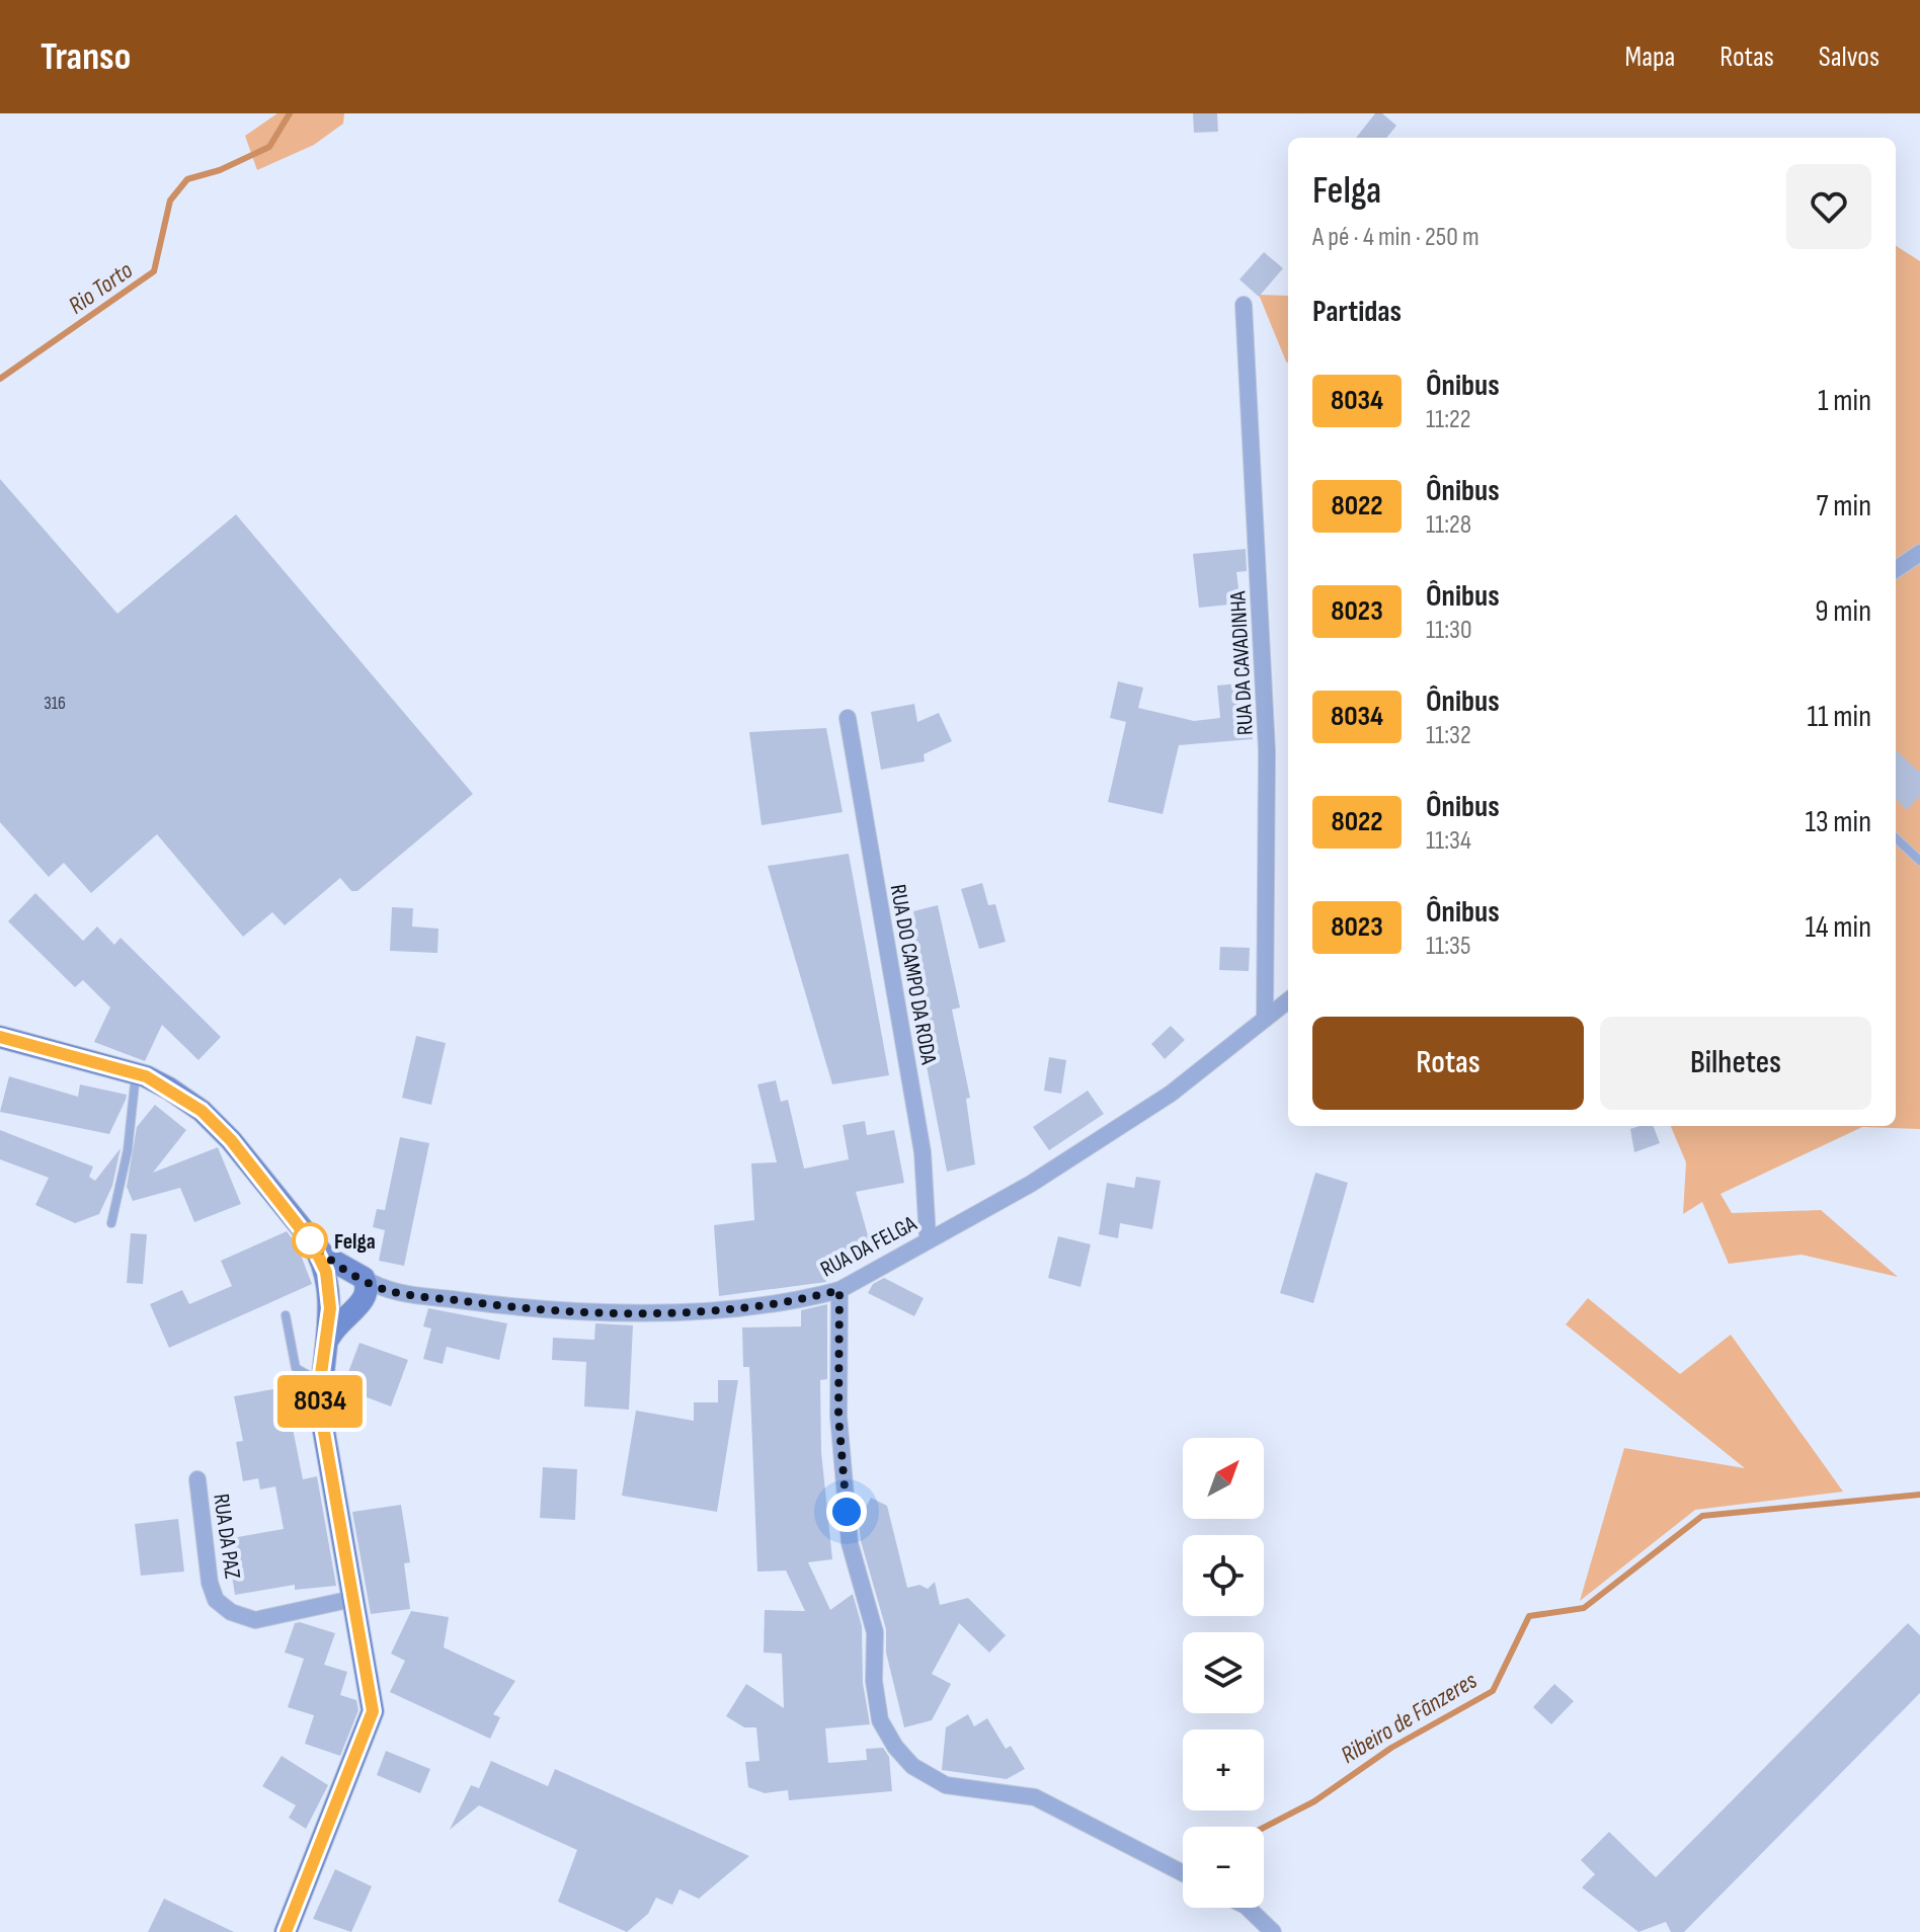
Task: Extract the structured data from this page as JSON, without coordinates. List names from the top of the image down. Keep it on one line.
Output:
{"streets":{"street":["RUA DA CAVADINHA","RUA DO CAMPO DA RODA","RUA DA FELGA","RUA DA PAZ"]},"crossings":[["RUA DA CAVADINHA","RUA DA FELGA"],["RUA DO CAMPO DA RODA","RUA DA FELGA"]],"water":["Rio Torto","Ribeiro de Fânzeres"],"places":["Felga"],"lines":["bus line 8034"],"house_numbers":["316"],"north":"top right","page":{"header":"Transo","nav":["Mapa","Rotas","Salvos"],"on_map":"8034","heading":[["Felga","A pé · 4 min · 250 m"],"Partidas"],"list":[{"mark":"8034","name":"Ônibus","note":"11:22","value":"1 min"},{"mark":"8022","name":"Ônibus","note":"11:28","value":"7 min"},{"mark":"8023","name":"Ônibus","note":"11:30","value":"9 min"},{"mark":"8034","name":"Ônibus","note":"11:32","value":"11 min"},{"mark":"8022","name":"Ônibus","note":"11:34","value":"13 min"},{"mark":"8023","name":"Ônibus","note":"11:35","value":"14 min"}],"buttons":["Rotas","Bilhetes"],"map_buttons":["+","−"]}}
